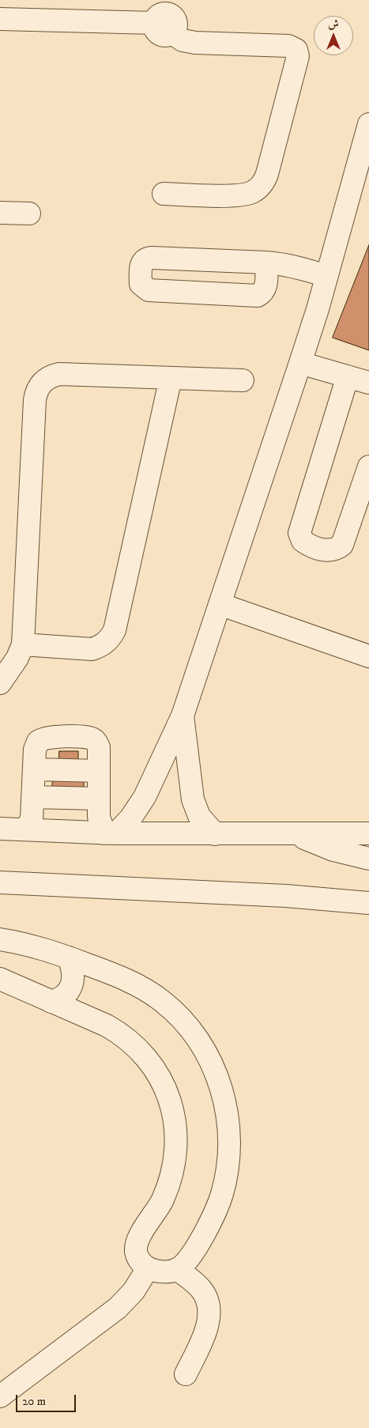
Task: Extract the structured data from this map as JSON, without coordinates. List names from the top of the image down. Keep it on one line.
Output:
{"scale_bar":"20 m","north":"top"}
